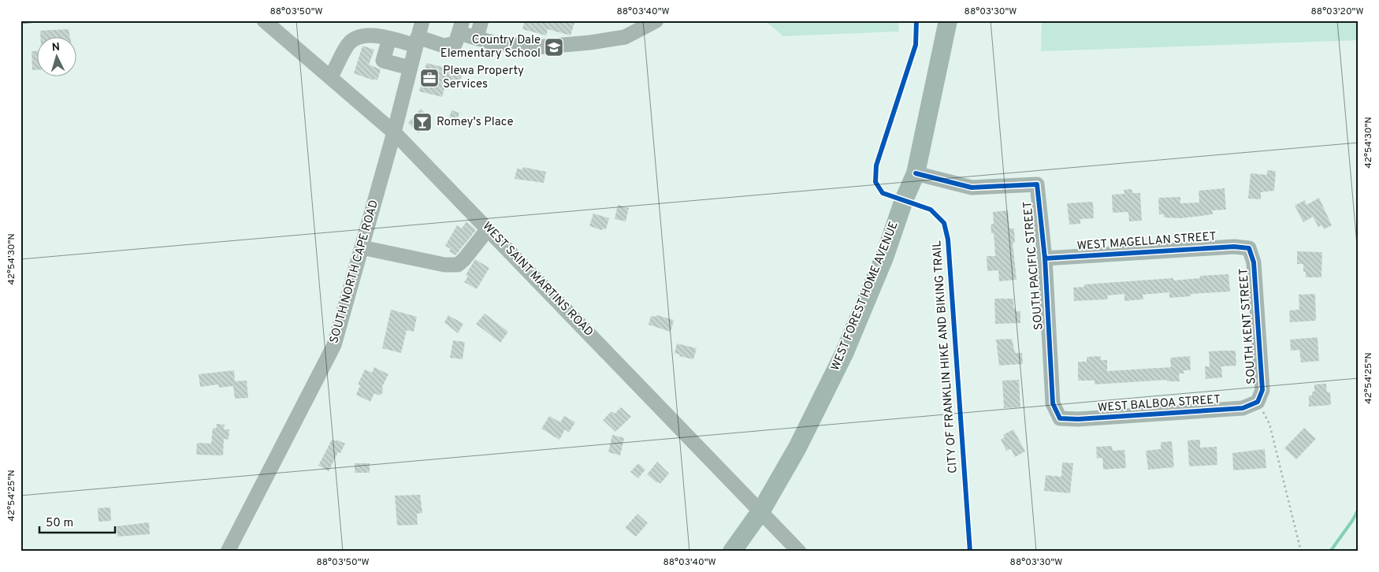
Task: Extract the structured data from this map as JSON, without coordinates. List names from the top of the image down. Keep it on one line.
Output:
{"streets":{"main road":["WEST FOREST HOME AVENUE"],"street":["WEST MAGELLAN STREET","SOUTH PACIFIC STREET","SOUTH NORTH CAPE ROAD","WEST SAINT MARTINS ROAD","SOUTH KENT STREET","WEST BALBOA STREET"],"cycle path":["CITY OF FRANKLIN HIKE AND BIKING TRAIL"]},"crossings":[["WEST MAGELLAN STREET","SOUTH PACIFIC STREET"],["WEST MAGELLAN STREET","SOUTH KENT STREET"],["SOUTH PACIFIC STREET","WEST FOREST HOME AVENUE"],["SOUTH PACIFIC STREET","WEST BALBOA STREET"],["SOUTH NORTH CAPE ROAD","WEST SAINT MARTINS ROAD"],["WEST SAINT MARTINS ROAD","WEST FOREST HOME AVENUE"],["SOUTH KENT STREET","WEST BALBOA STREET"]],"places":{"school or university":["Country Dale Elementary School"],"office":["Plewa Property Services"],"bar":["Romey's Place"]},"scale_bar":"50 m","north":"top","coordinates":["88°03'50\"W","88°03'40\"W","88°03'30\"W","88°03'20\"W","42°54'30\"N","42°54'25\"N"]}
